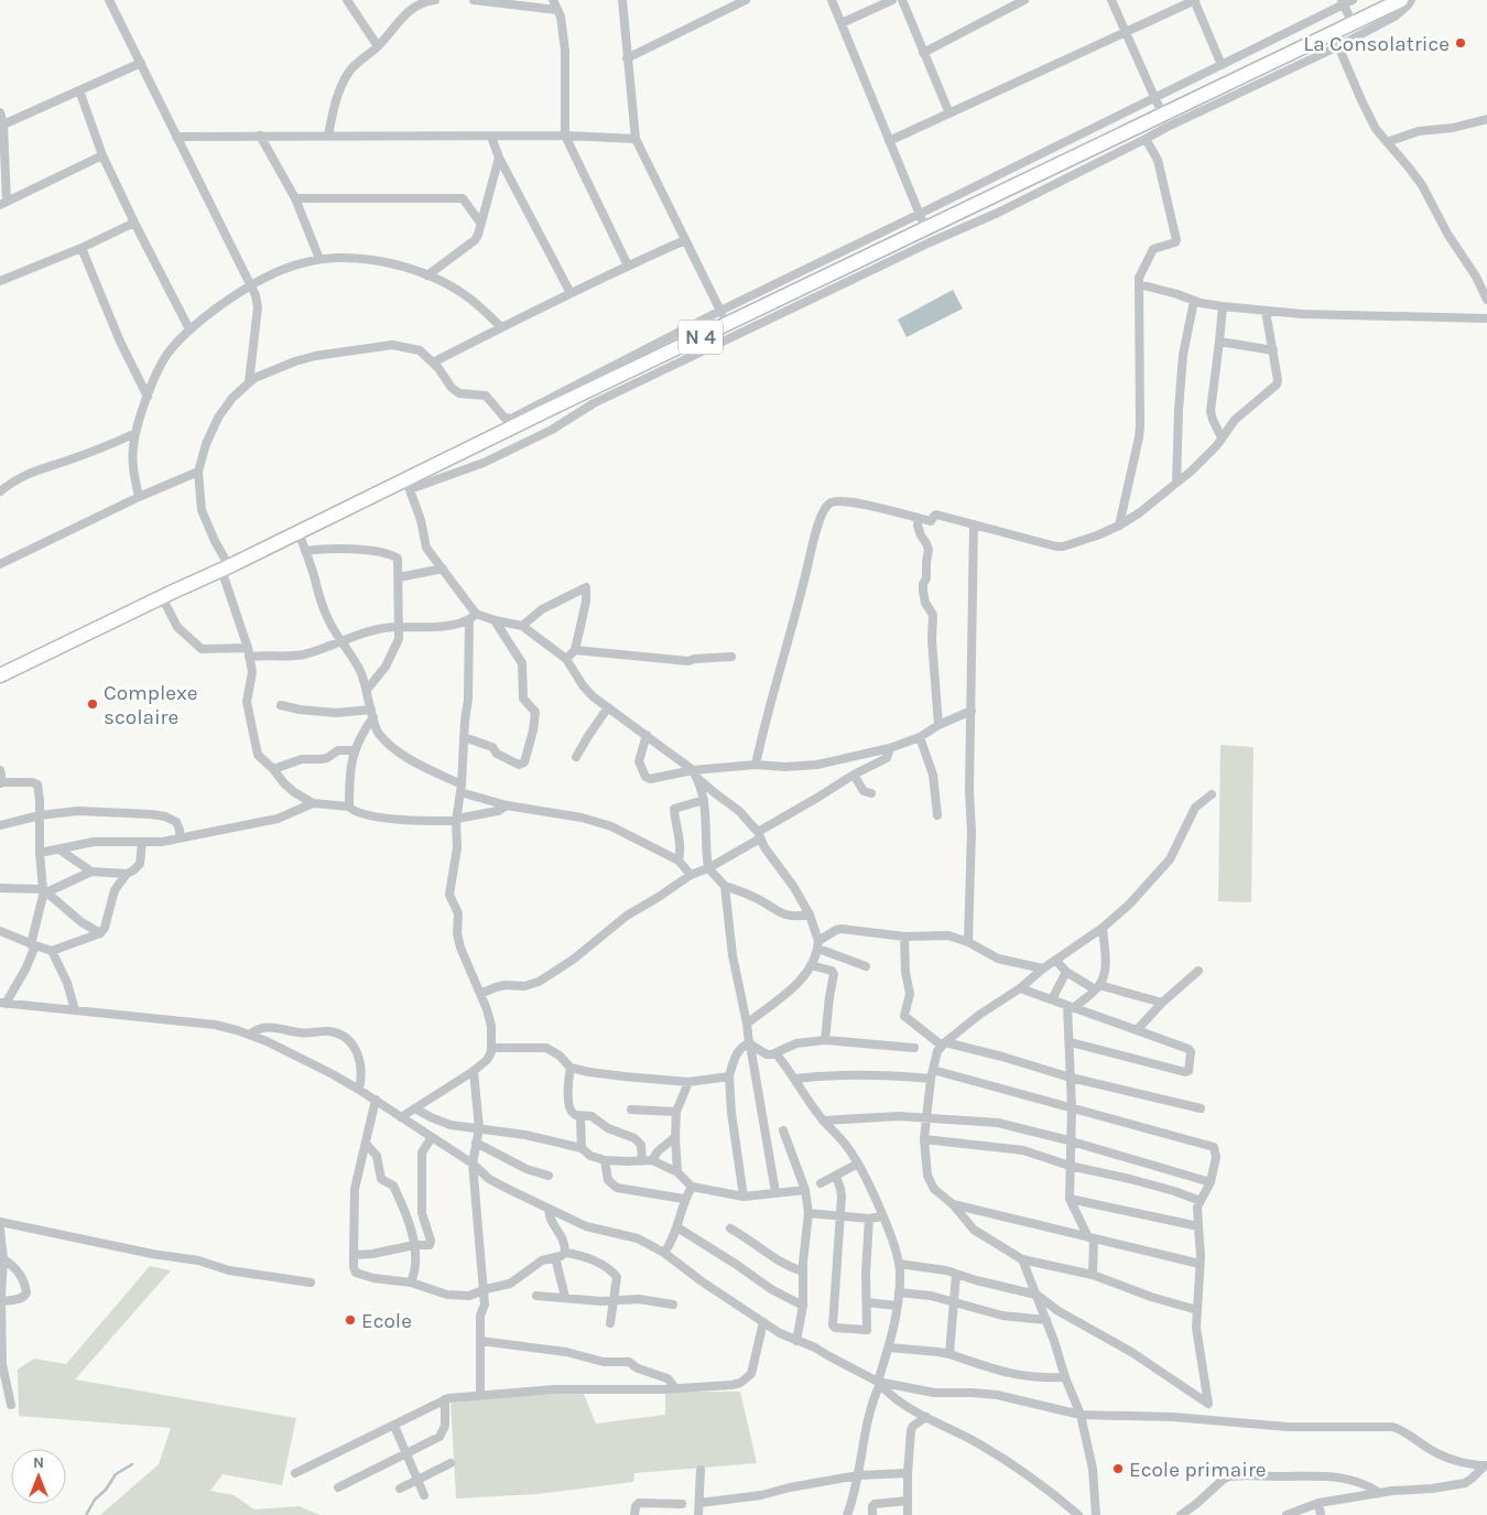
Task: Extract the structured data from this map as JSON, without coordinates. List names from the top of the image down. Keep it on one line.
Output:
{"streets":{"highway":["N 4"]},"places":["La Consolatrice","Complexe scolaire","Ecole","Ecole primaire"],"north":"top"}
